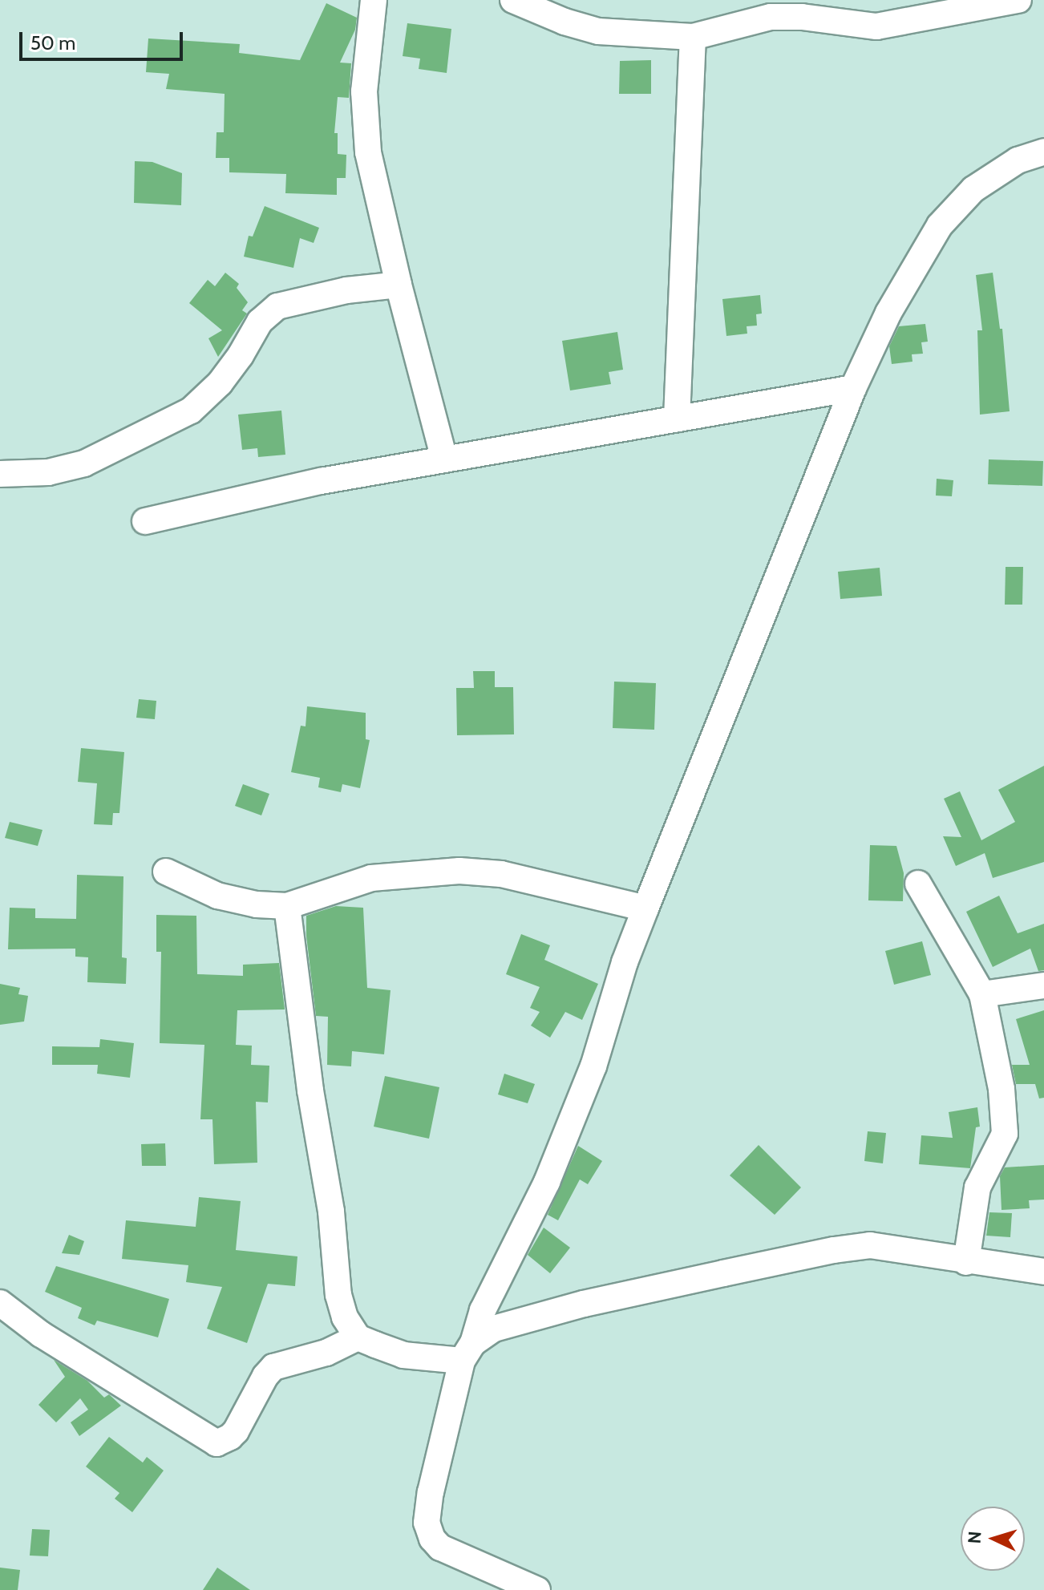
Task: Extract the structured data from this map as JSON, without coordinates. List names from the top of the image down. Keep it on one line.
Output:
{"scale_bar":"50 m","north":"left"}
